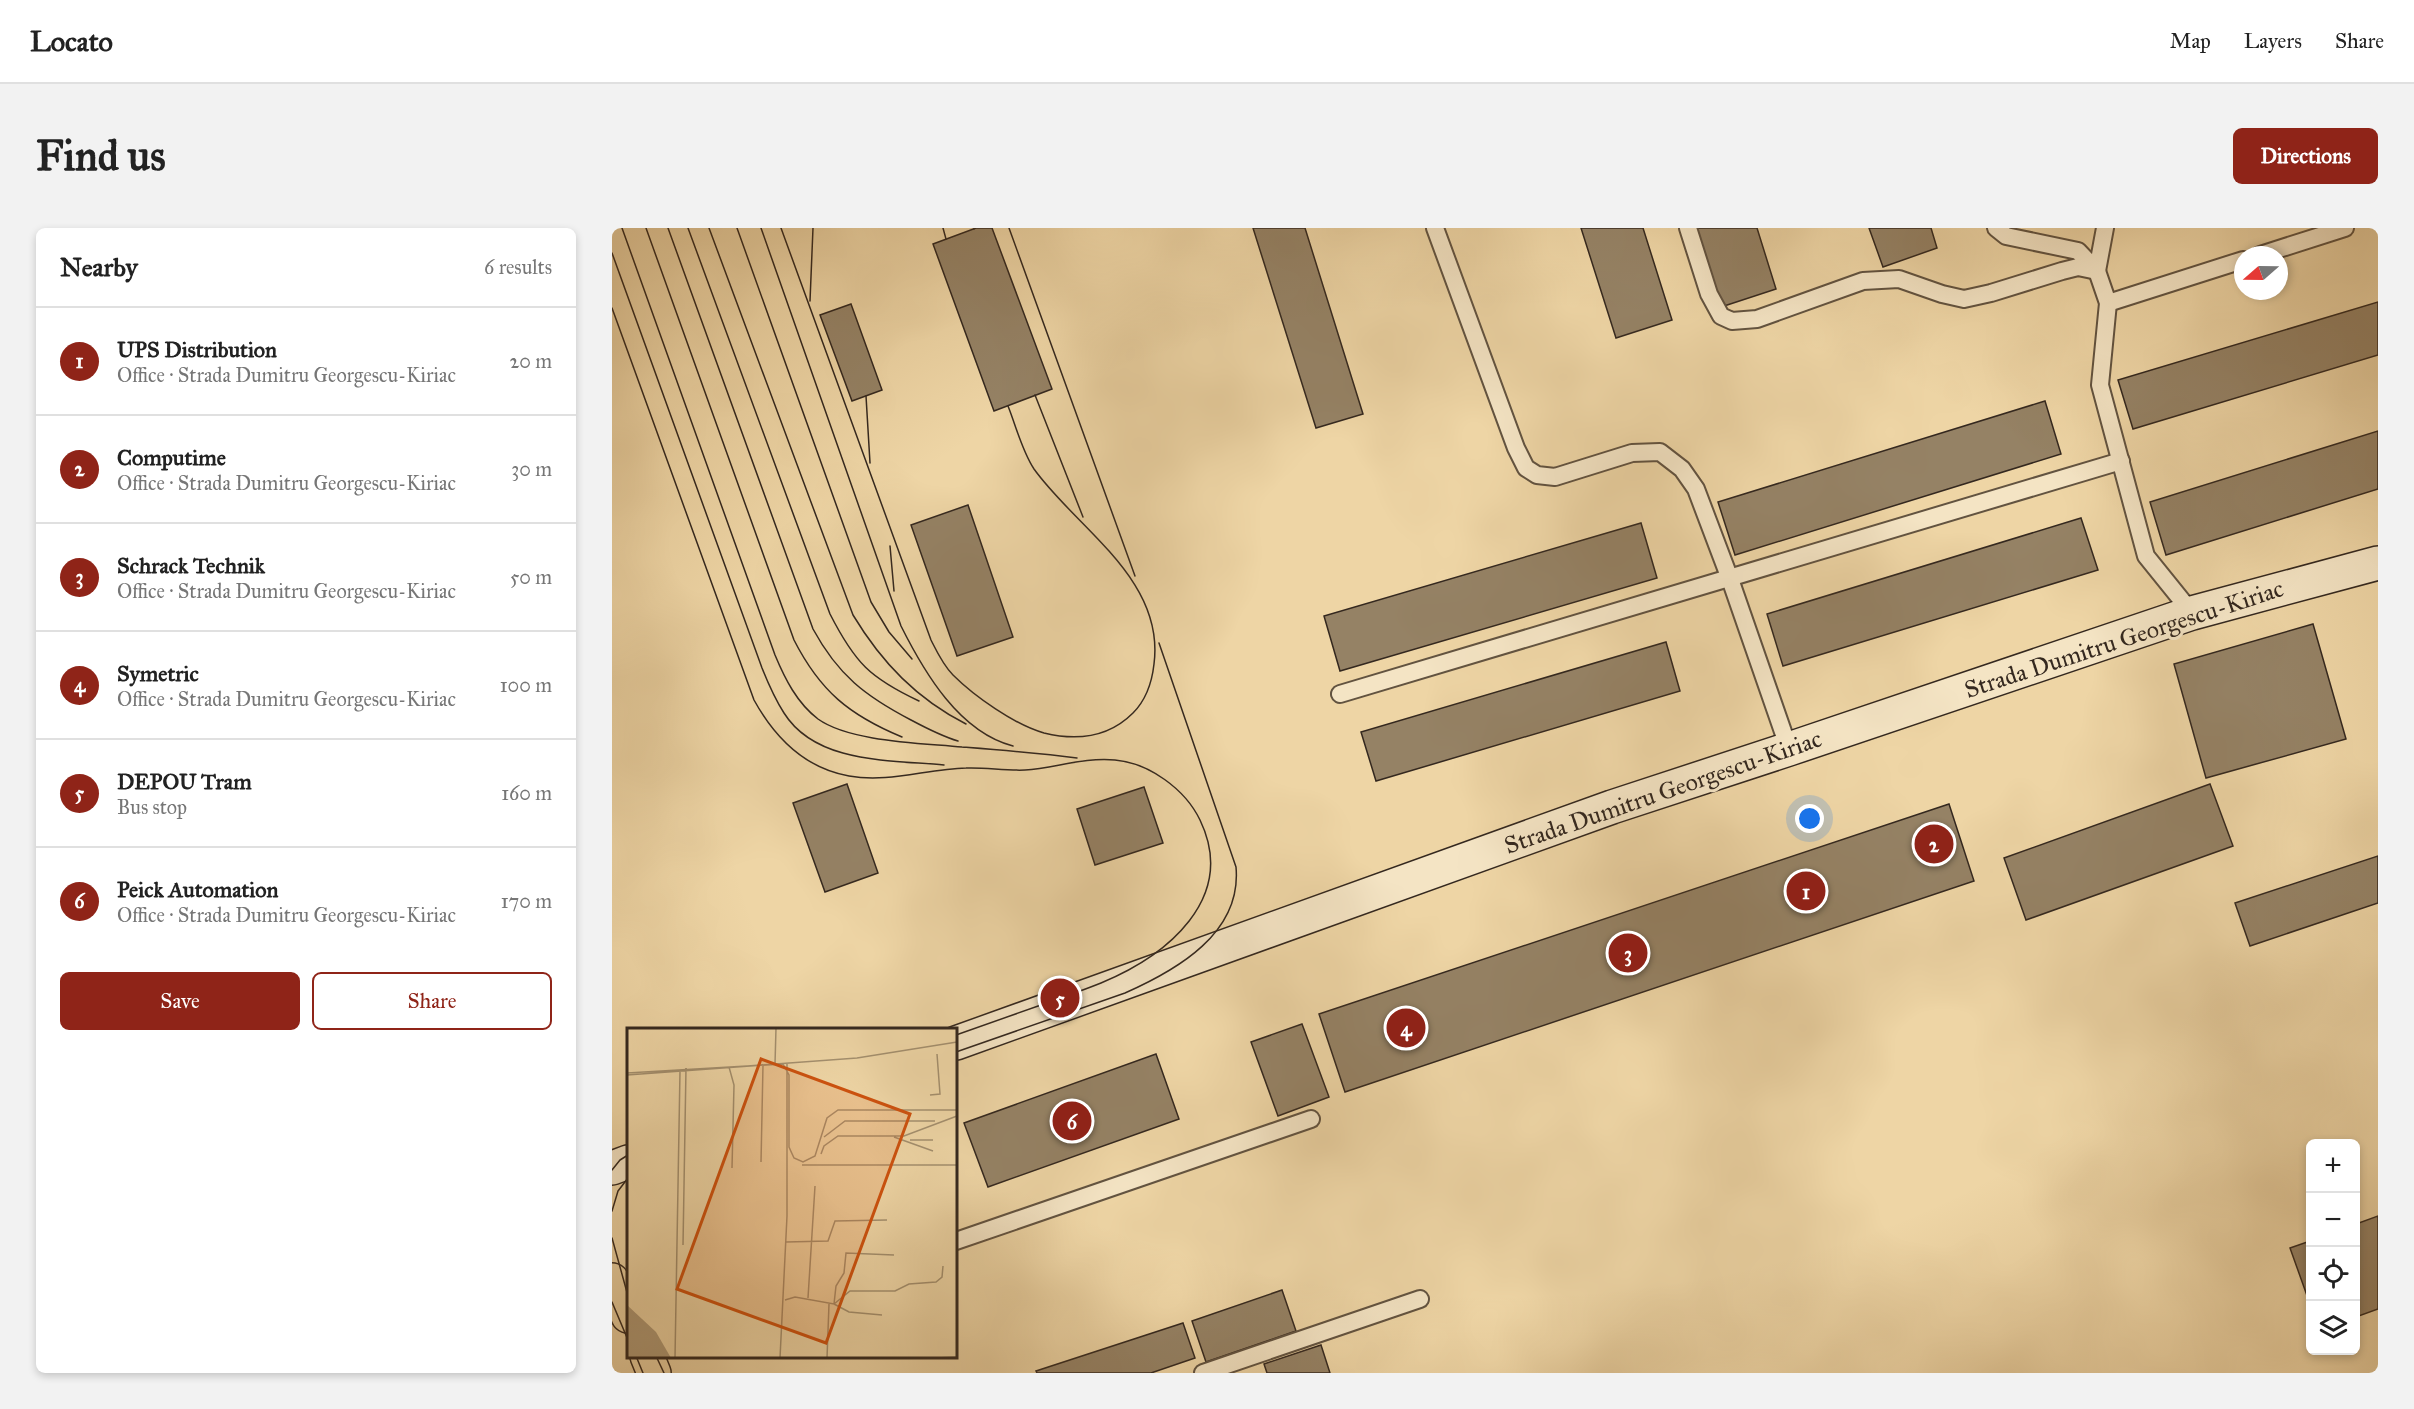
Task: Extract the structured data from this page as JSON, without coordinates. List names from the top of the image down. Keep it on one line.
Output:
{"streets":{"main road":["Strada Dumitru Georgescu-Kiriac"]},"north":"left","page":{"header":"Locato","nav":["Map","Layers","Share"],"buttons":["Directions",["Save","Share"]],"title":"Find us","heading":["Nearby","6 results"],"list":[{"mark":"1","name":"UPS Distribution","note":"Office · Strada Dumitru Georgescu-Kiriac","value":"20 m"},{"mark":"2","name":"Computime","note":"Office · Strada Dumitru Georgescu-Kiriac","value":"30 m"},{"mark":"3","name":"Schrack Technik","note":"Office · Strada Dumitru Georgescu-Kiriac","value":"50 m"},{"mark":"4","name":"Symetric","note":"Office · Strada Dumitru Georgescu-Kiriac","value":"100 m"},{"mark":"5","name":"DEPOU Tram","note":"Bus stop","value":"160 m"},{"mark":"6","name":"Peick Automation","note":"Office · Strada Dumitru Georgescu-Kiriac","value":"170 m"}],"pins":["2","1","3","5","4","6"],"map_buttons":["+","−"]}}
